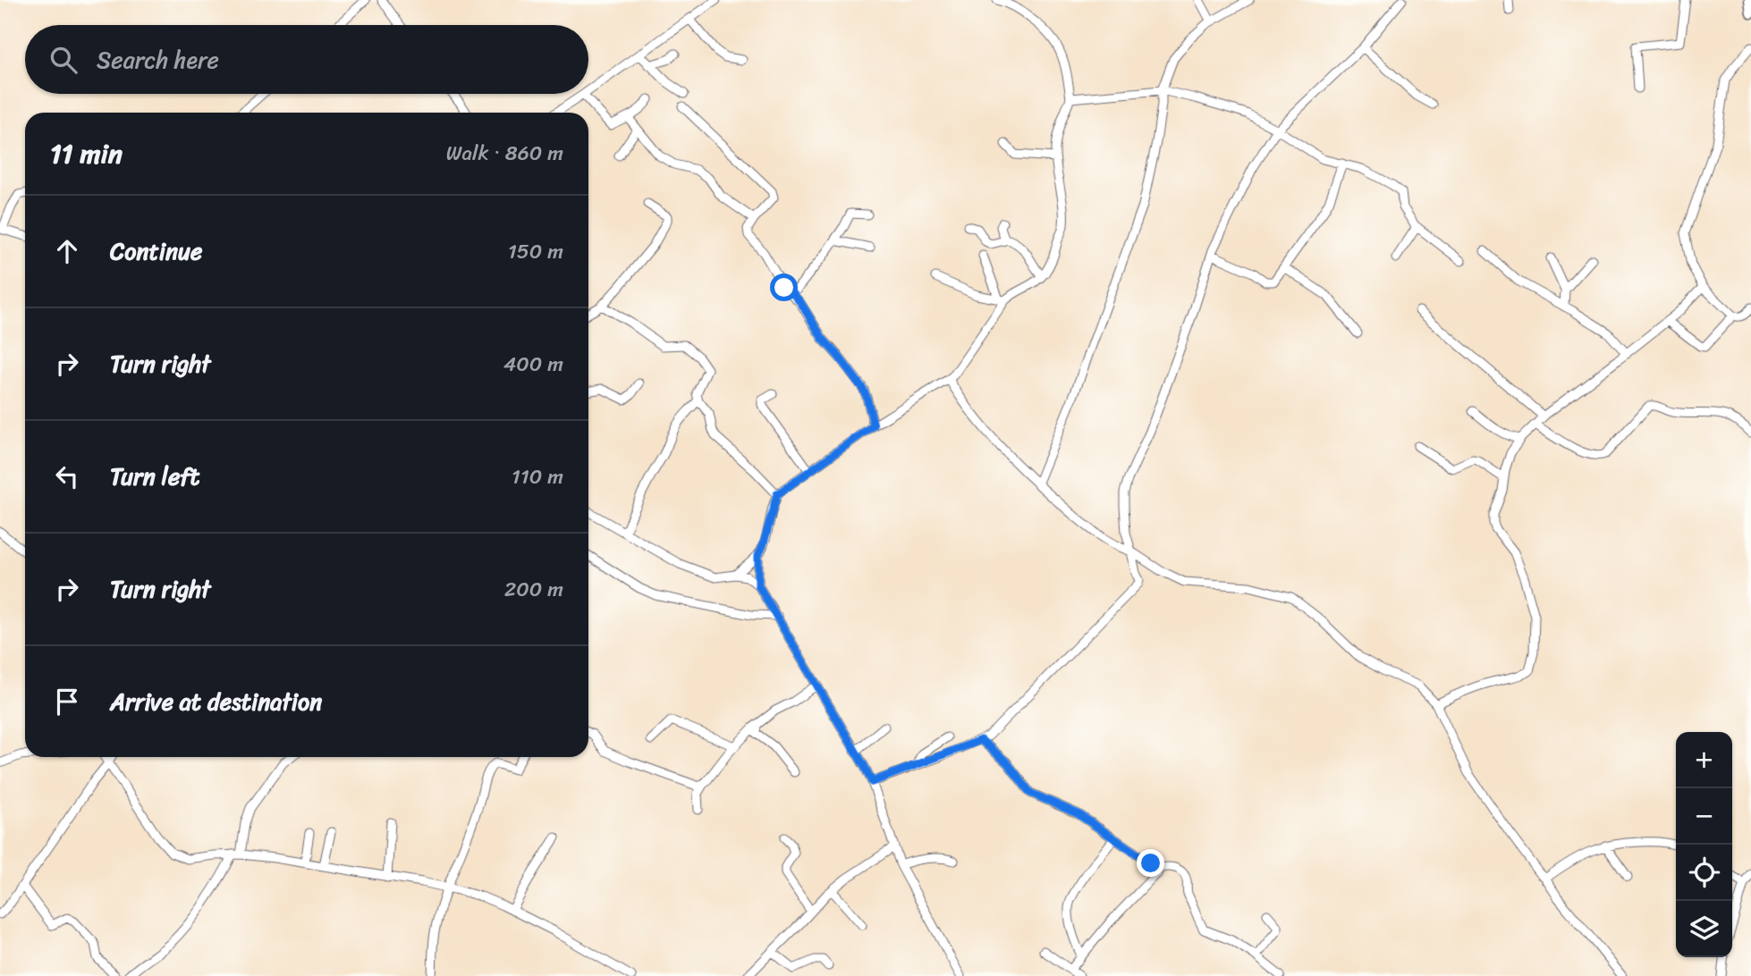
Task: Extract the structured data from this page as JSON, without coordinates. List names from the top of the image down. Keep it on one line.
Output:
{"page":{"search":"Search here","heading":["11 min","Walk · 860 m"],"list":[["Continue","150 m"],["Turn right","400 m"],["Turn left","110 m"],["Turn right","200 m"],"Arrive at destination"],"map_buttons":["+","−"]}}
